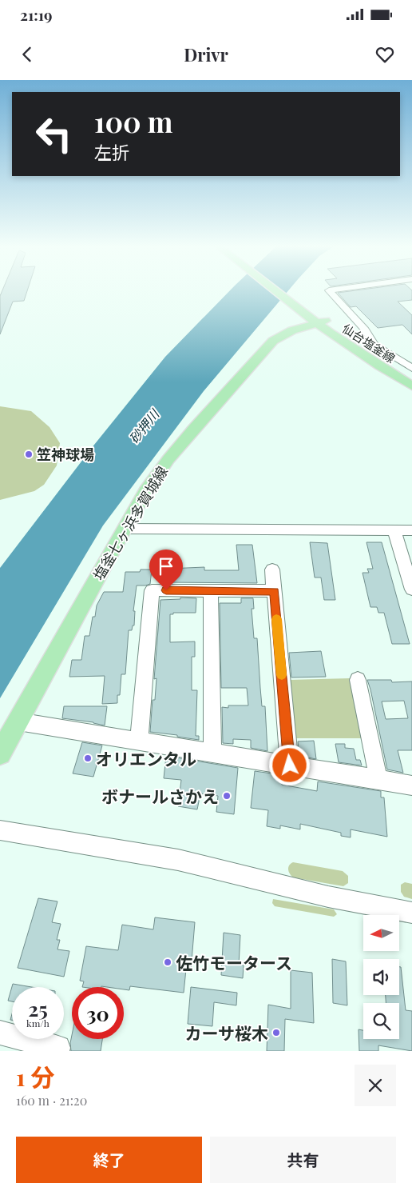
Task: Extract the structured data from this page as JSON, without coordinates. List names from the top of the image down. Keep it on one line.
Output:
{"streets":{"main road":["仙台塩釜線","塩釜七ヶ浜多賀城線"]},"crossings":[["仙台塩釜線","塩釜七ヶ浜多賀城線"]],"water":["砂押川"],"places":["笠神球場","オリエンタル","ボナールさかえ","佐竹モータース","カーサ桜木"],"north":"left","page":{"status":"21:19","header":"Drivr","turn":["100 m","左折"],"speed":"25 km/h","limit":"30","heading":["1 分","160 m · 21:20"],"buttons":["終了","共有"]}}
